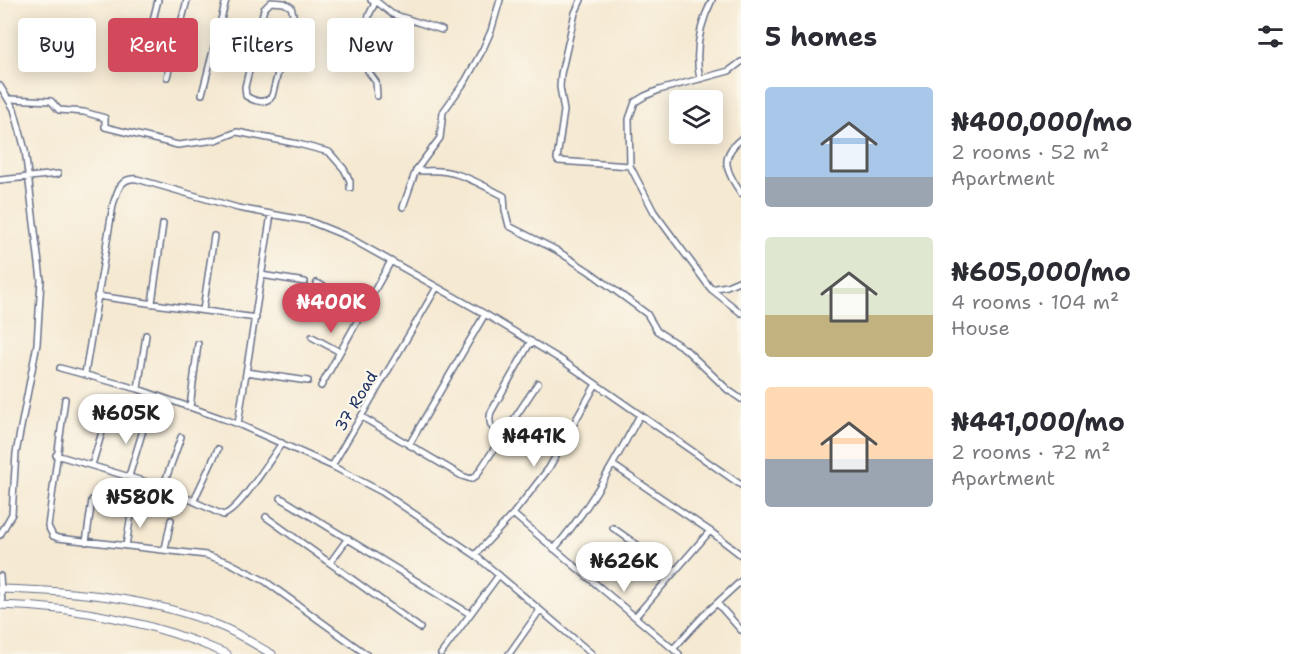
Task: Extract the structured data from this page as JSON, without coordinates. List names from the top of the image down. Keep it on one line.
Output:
{"streets":{"street":["37 Road"]},"page":{"heading":"5 homes","chip":["Buy","Rent","Filters","New"],"list":[{"name":"₦400,000/mo","note":"2 rooms · 52 m² · Apartment"},{"name":"₦605,000/mo","note":"4 rooms · 104 m² · House"},{"name":"₦441,000/mo","note":"2 rooms · 72 m² · Apartment"}],"price":["₦400K","₦605K","₦441K","₦580K","₦626K"]}}
